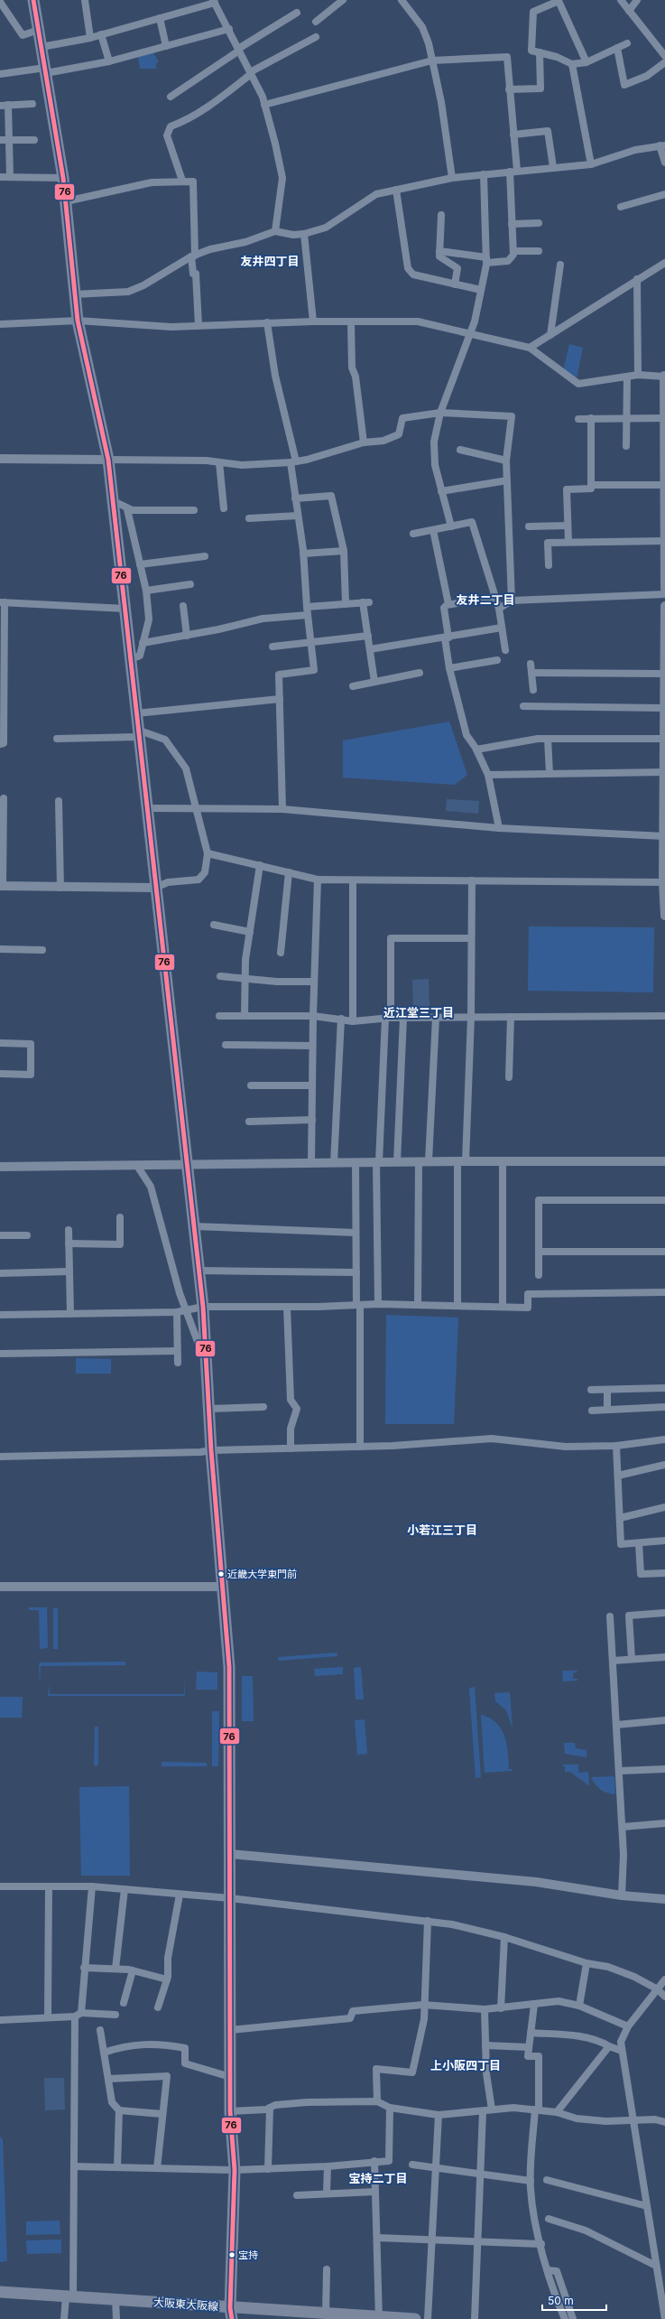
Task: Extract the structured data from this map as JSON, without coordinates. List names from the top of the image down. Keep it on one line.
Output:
{"streets":{"main road":["大阪東大阪線"]},"districts":["友井四丁目","友井二丁目","近江堂三丁目","小若江三丁目","上小阪四丁目","宝持二丁目"],"places":["近畿大学東門前","宝持"],"lines":["transit line 76"],"scale_bar":"50 m"}
